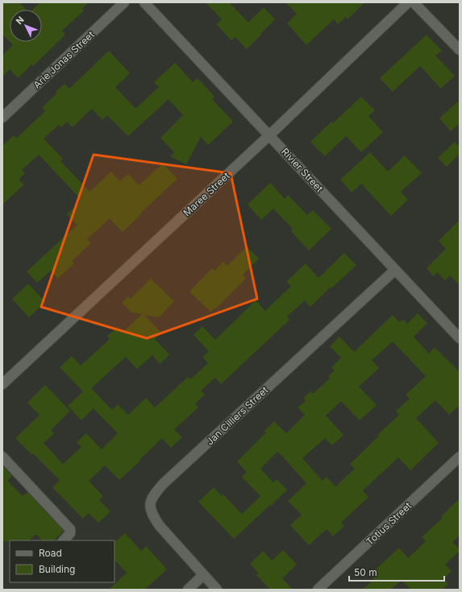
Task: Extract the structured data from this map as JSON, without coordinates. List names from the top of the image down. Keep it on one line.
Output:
{"streets":{"street":["Arie Jonas Street","Rivier Street","Maree Street","Jan Cilliers Street","Totius Street"]},"crossings":[["Rivier Street","Maree Street"],["Rivier Street","Jan Cilliers Street"]],"legend":["Road","Building"],"scale_bar":"50 m","north":"top left"}
